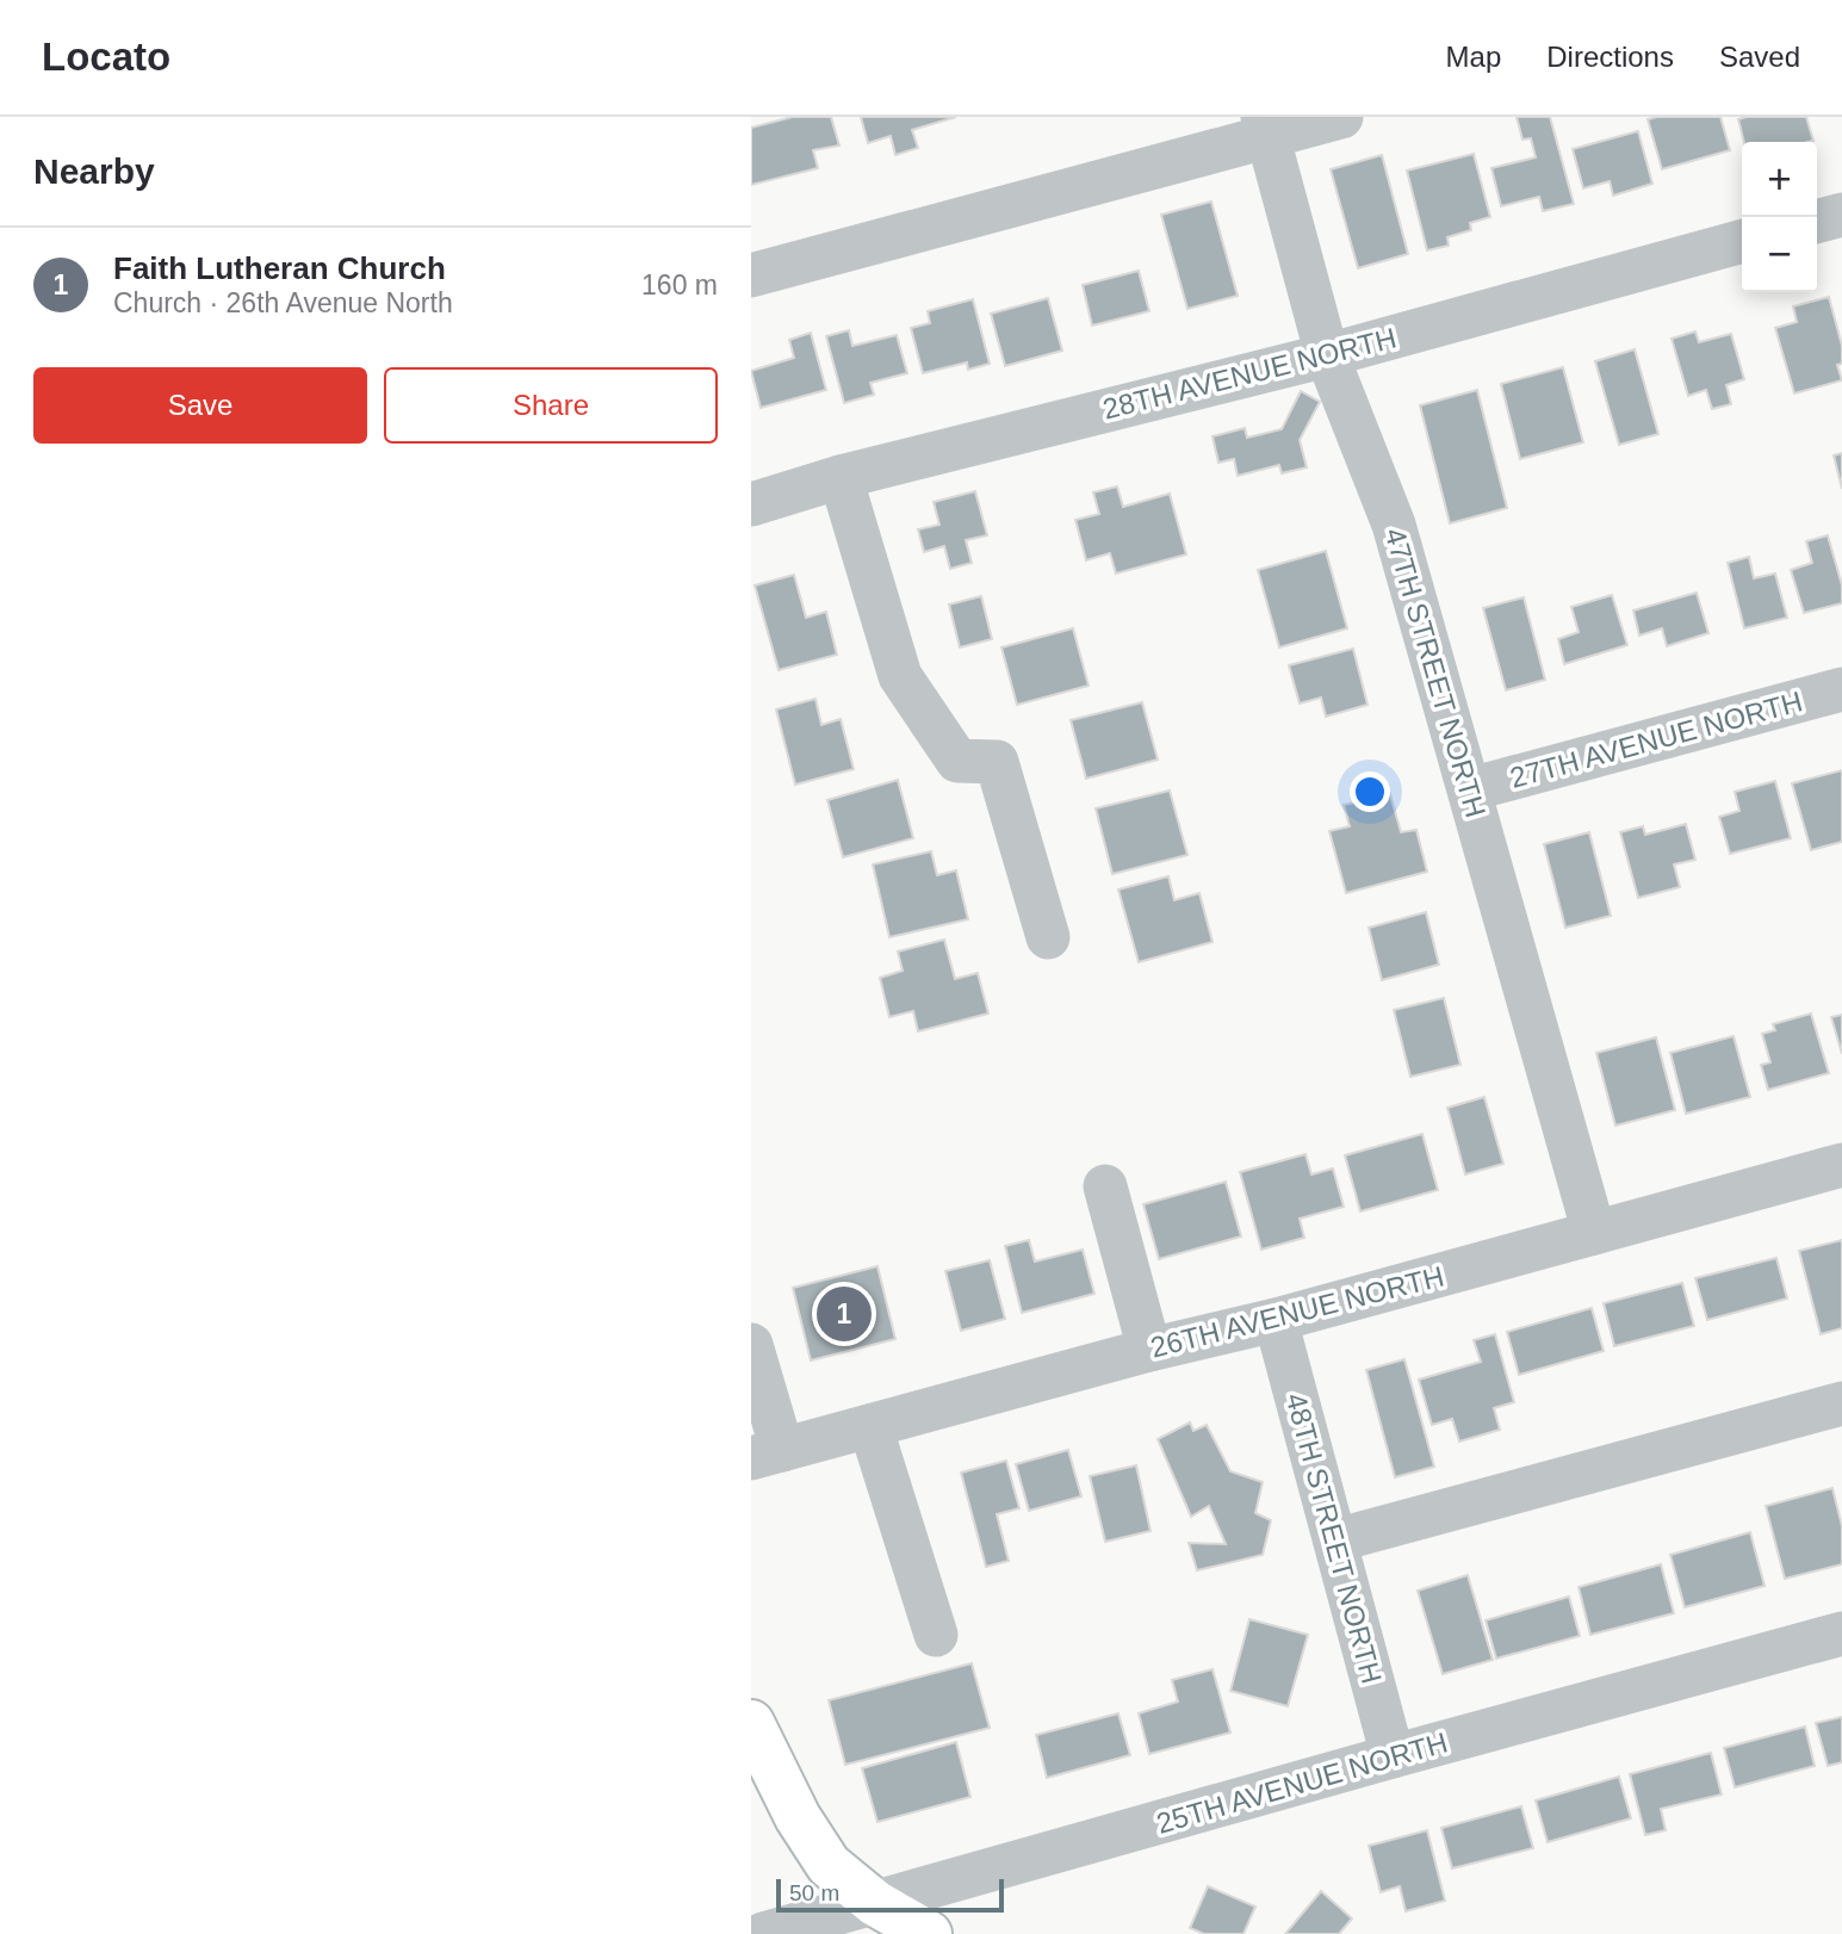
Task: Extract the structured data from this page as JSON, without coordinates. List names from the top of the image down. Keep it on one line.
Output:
{"streets":{"street":["28TH AVENUE NORTH","47TH STREET NORTH","27TH AVENUE NORTH","26TH AVENUE NORTH","48TH STREET NORTH","25TH AVENUE NORTH"]},"crossings":[["28TH AVENUE NORTH","47TH STREET NORTH"],["47TH STREET NORTH","27TH AVENUE NORTH"],["47TH STREET NORTH","26TH AVENUE NORTH"],["26TH AVENUE NORTH","48TH STREET NORTH"],["48TH STREET NORTH","25TH AVENUE NORTH"]],"scale_bar":"50 m","page":{"header":"Locato","nav":["Map","Directions","Saved"],"heading":"Nearby","map_buttons":["+","−"],"list":[{"mark":"1","name":"Faith Lutheran Church","note":"Church · 26th Avenue North","value":"160 m"}],"buttons":["Save","Share"],"pins":"1","scale":"50 m"}}
